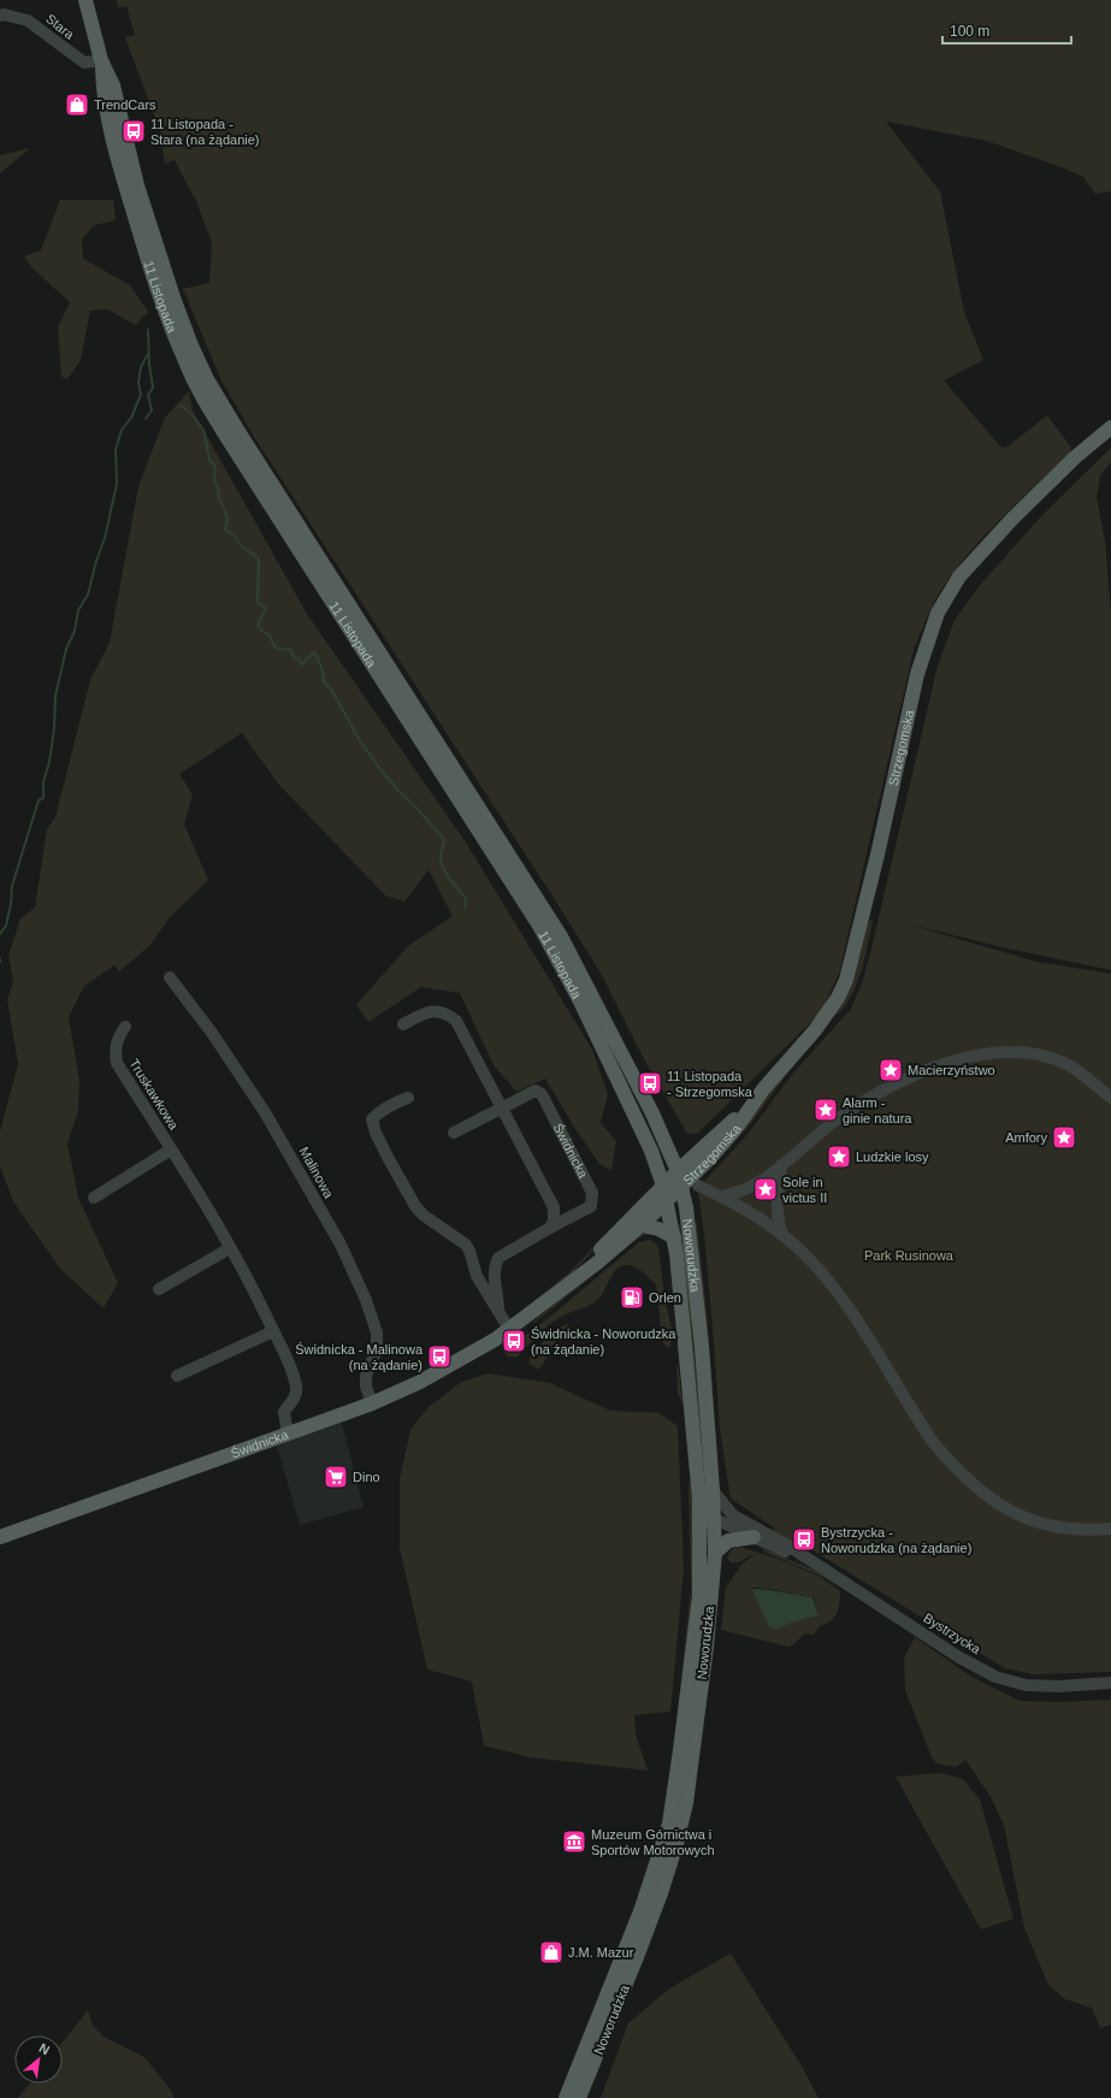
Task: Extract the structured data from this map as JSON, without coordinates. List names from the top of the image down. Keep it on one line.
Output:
{"streets":{"main road":["11 Listopada","Strzegomska","Świdnicka","Noworudzka"],"street":["Stara","Truskawkowa","Malinowa","Bystrzycka"]},"crossings":[["Stara","11 Listopada"],["11 Listopada","Strzegomska"],["11 Listopada","Świdnicka"],["11 Listopada","Noworudzka"],["Strzegomska","Świdnicka"],["Strzegomska","Noworudzka"],["Truskawkowa","Świdnicka"],["Świdnicka","Malinowa"],["Świdnicka","Noworudzka"],["Noworudzka","Bystrzycka"]],"parks":["Park Rusinowa"],"places":{"shop":["TrendCars","J.M. Mazur"],"bus stop":["11 Listopada - Stara (na żądanie)","11 Listopada - Strzegomska","Świdnicka - Noworudzka (na żądanie)","Świdnicka - Malinowa (na żądanie)","Bystrzycka - Noworudzka (na żądanie)"],"place":["Macierzyństwo","Alarm - ginie natura","Amfory","Ludzkie losy","Sole in victus II"],"fuel station":["Orlen"],"supermarket":["Dino"],"museum":["Muzeum Górnictwa i Sportów Motorowych"]},"scale_bar":"100 m","north":"top right"}
